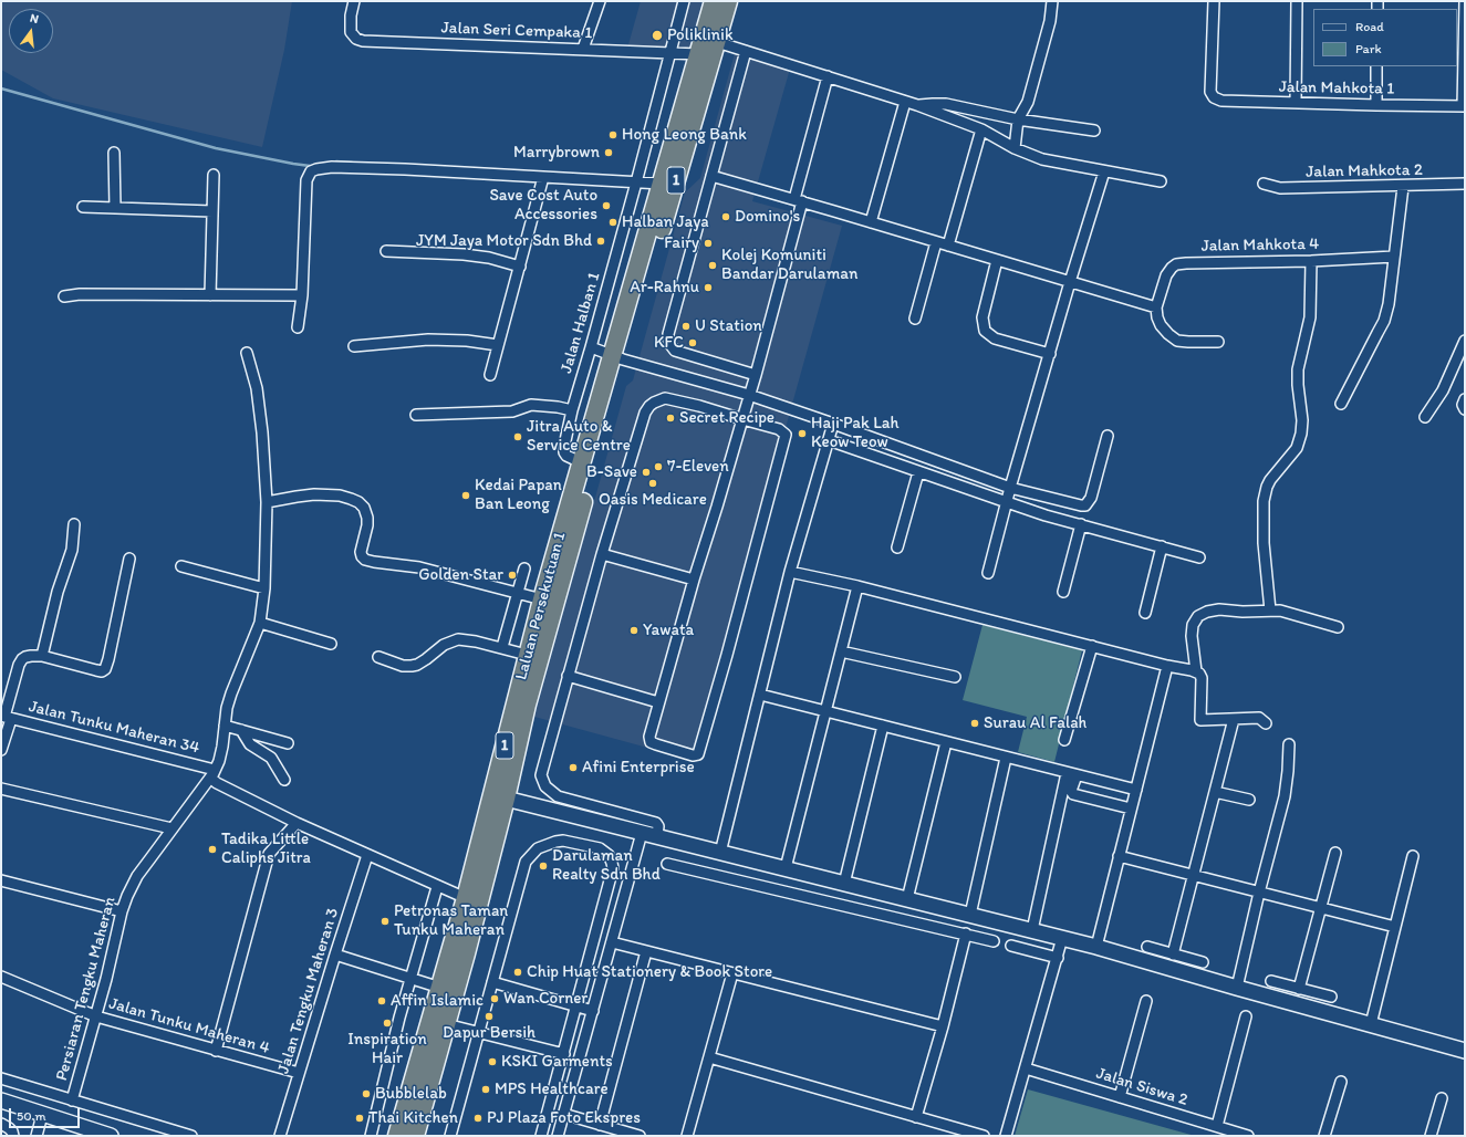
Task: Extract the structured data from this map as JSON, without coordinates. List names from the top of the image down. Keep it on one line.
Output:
{"streets":{"highway":["1","Laluan Persekutuan 1"],"street":["Jalan Seri Cempaka 1","Jalan Mahkota 1","Jalan Mahkota 2","Jalan Mahkota 4","Jalan Halban 1","Jalan Tunku Maheran 34","Persiaran Tengku Maheran","Jalan Tengku Maheran 3","Jalan Tunku Maheran 4","Jalan Siswa 2"]},"crossings":[["Jalan Seri Cempaka 1","Jalan Halban 1"],["Jalan Seri Cempaka 1","Laluan Persekutuan 1"],["Jalan Halban 1","Laluan Persekutuan 1"],["Laluan Persekutuan 1","Jalan Tunku Maheran 34"],["Jalan Tunku Maheran 34","Persiaran Tengku Maheran"],["Jalan Tunku Maheran 34","Jalan Tengku Maheran 3"],["Persiaran Tengku Maheran","Jalan Tunku Maheran 4"],["Jalan Tengku Maheran 3","Jalan Tunku Maheran 4"]],"places":["Poliklinik","Hong Leong Bank","Marrybrown","Save Cost Auto Accessories","Domino's","Halban Jaya","JYM Jaya Motor Sdn Bhd","Fairy","Kolej Komuniti Bandar Darulaman","Ar-Rahnu","U Station","KFC","Secret Recipe","Haji Pak Lah Keow Teow","Jitra Auto & Service Centre","7-Eleven","B-Save","Oasis Medicare","Kedai Papan Ban Leong","Golden Star","Yawata","Surau Al Falah","Afini Enterprise","Tadika Little Caliphs Jitra","Darulaman Realty Sdn Bhd","Petronas Taman Tunku Maheran","Chip Huat Stationery & Book Store","Wan Corner","Affin Islamic","Dapur Bersih","Inspiration Hair","KSKI Garments","MPS Healthcare","Bubblelab","Thai Kitchen","PJ Plaza Foto Ekspres"],"legend":["Road","Park"],"scale_bar":"50 m","north":"top"}
